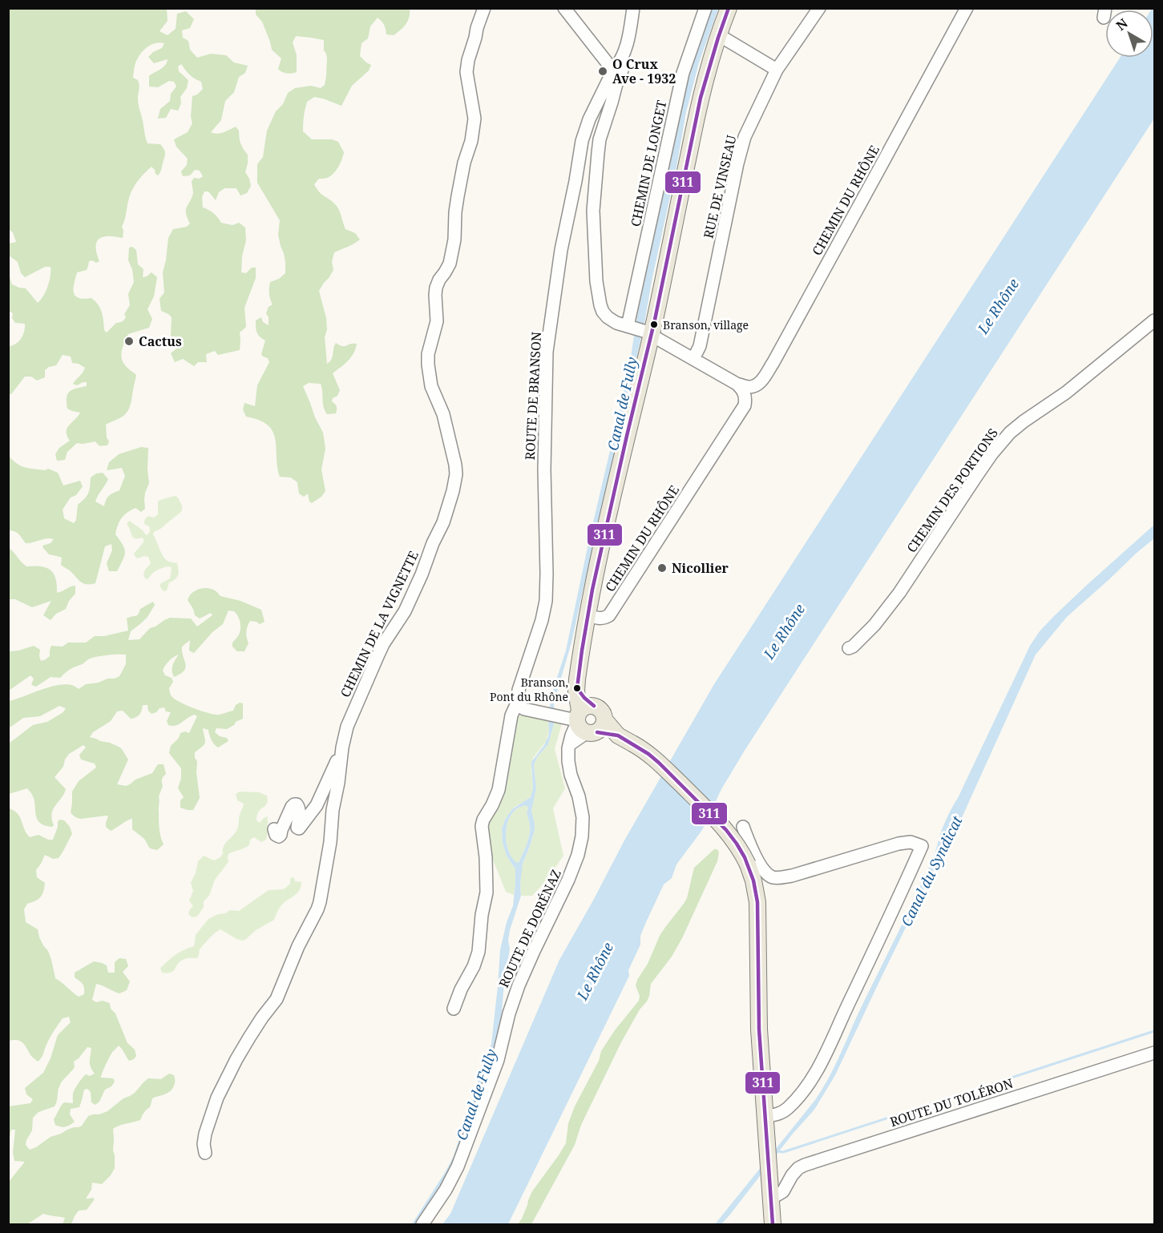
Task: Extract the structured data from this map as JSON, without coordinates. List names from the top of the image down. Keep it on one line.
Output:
{"streets":{"street":["CHEMIN DE LONGET","RUE DE VINSEAU","CHEMIN DU RHÔNE","ROUTE DE BRANSON","CHEMIN DES PORTIONS","CHEMIN DE LA VIGNETTE","ROUTE DE DORÉNAZ","ROUTE DU TOLÉRON"]},"water":["Le Rhône","Canal de Fully","Canal du Syndicat"],"places":["O Crux Ave - 1932","Branson, village","Cactus","Nicollier","Branson, Pont du Rhône"],"lines":["transit line 311"],"north":"top left"}
